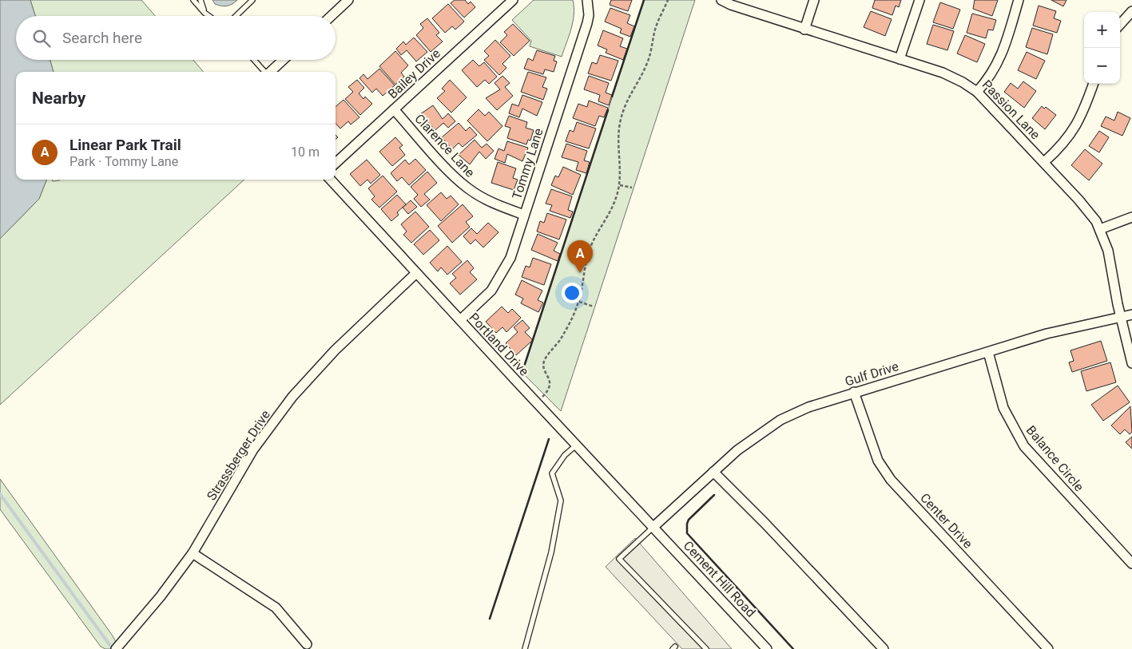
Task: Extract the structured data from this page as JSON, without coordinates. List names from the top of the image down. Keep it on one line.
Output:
{"streets":{"street":["Bailey Drive","Passion Lane","Clarence Lane","Tommy Lane","Portland Drive","Gulf Drive","Strassberger Drive","Balance Circle","Center Drive","Cement Hill Road"]},"crossings":[["Bailey Drive","Clarence Lane"],["Passion Lane","Gulf Drive"],["Clarence Lane","Tommy Lane"],["Tommy Lane","Portland Drive"],["Portland Drive","Gulf Drive"],["Portland Drive","Strassberger Drive"],["Portland Drive","Cement Hill Road"],["Gulf Drive","Balance Circle"],["Gulf Drive","Center Drive"],["Gulf Drive","Cement Hill Road"]],"page":{"map_buttons":["+","−"],"search":"Search here","heading":"Nearby","list":[{"mark":"A","name":"Linear Park Trail","note":"Park · Tommy Lane","value":"10 m"}],"pins":"A"}}
